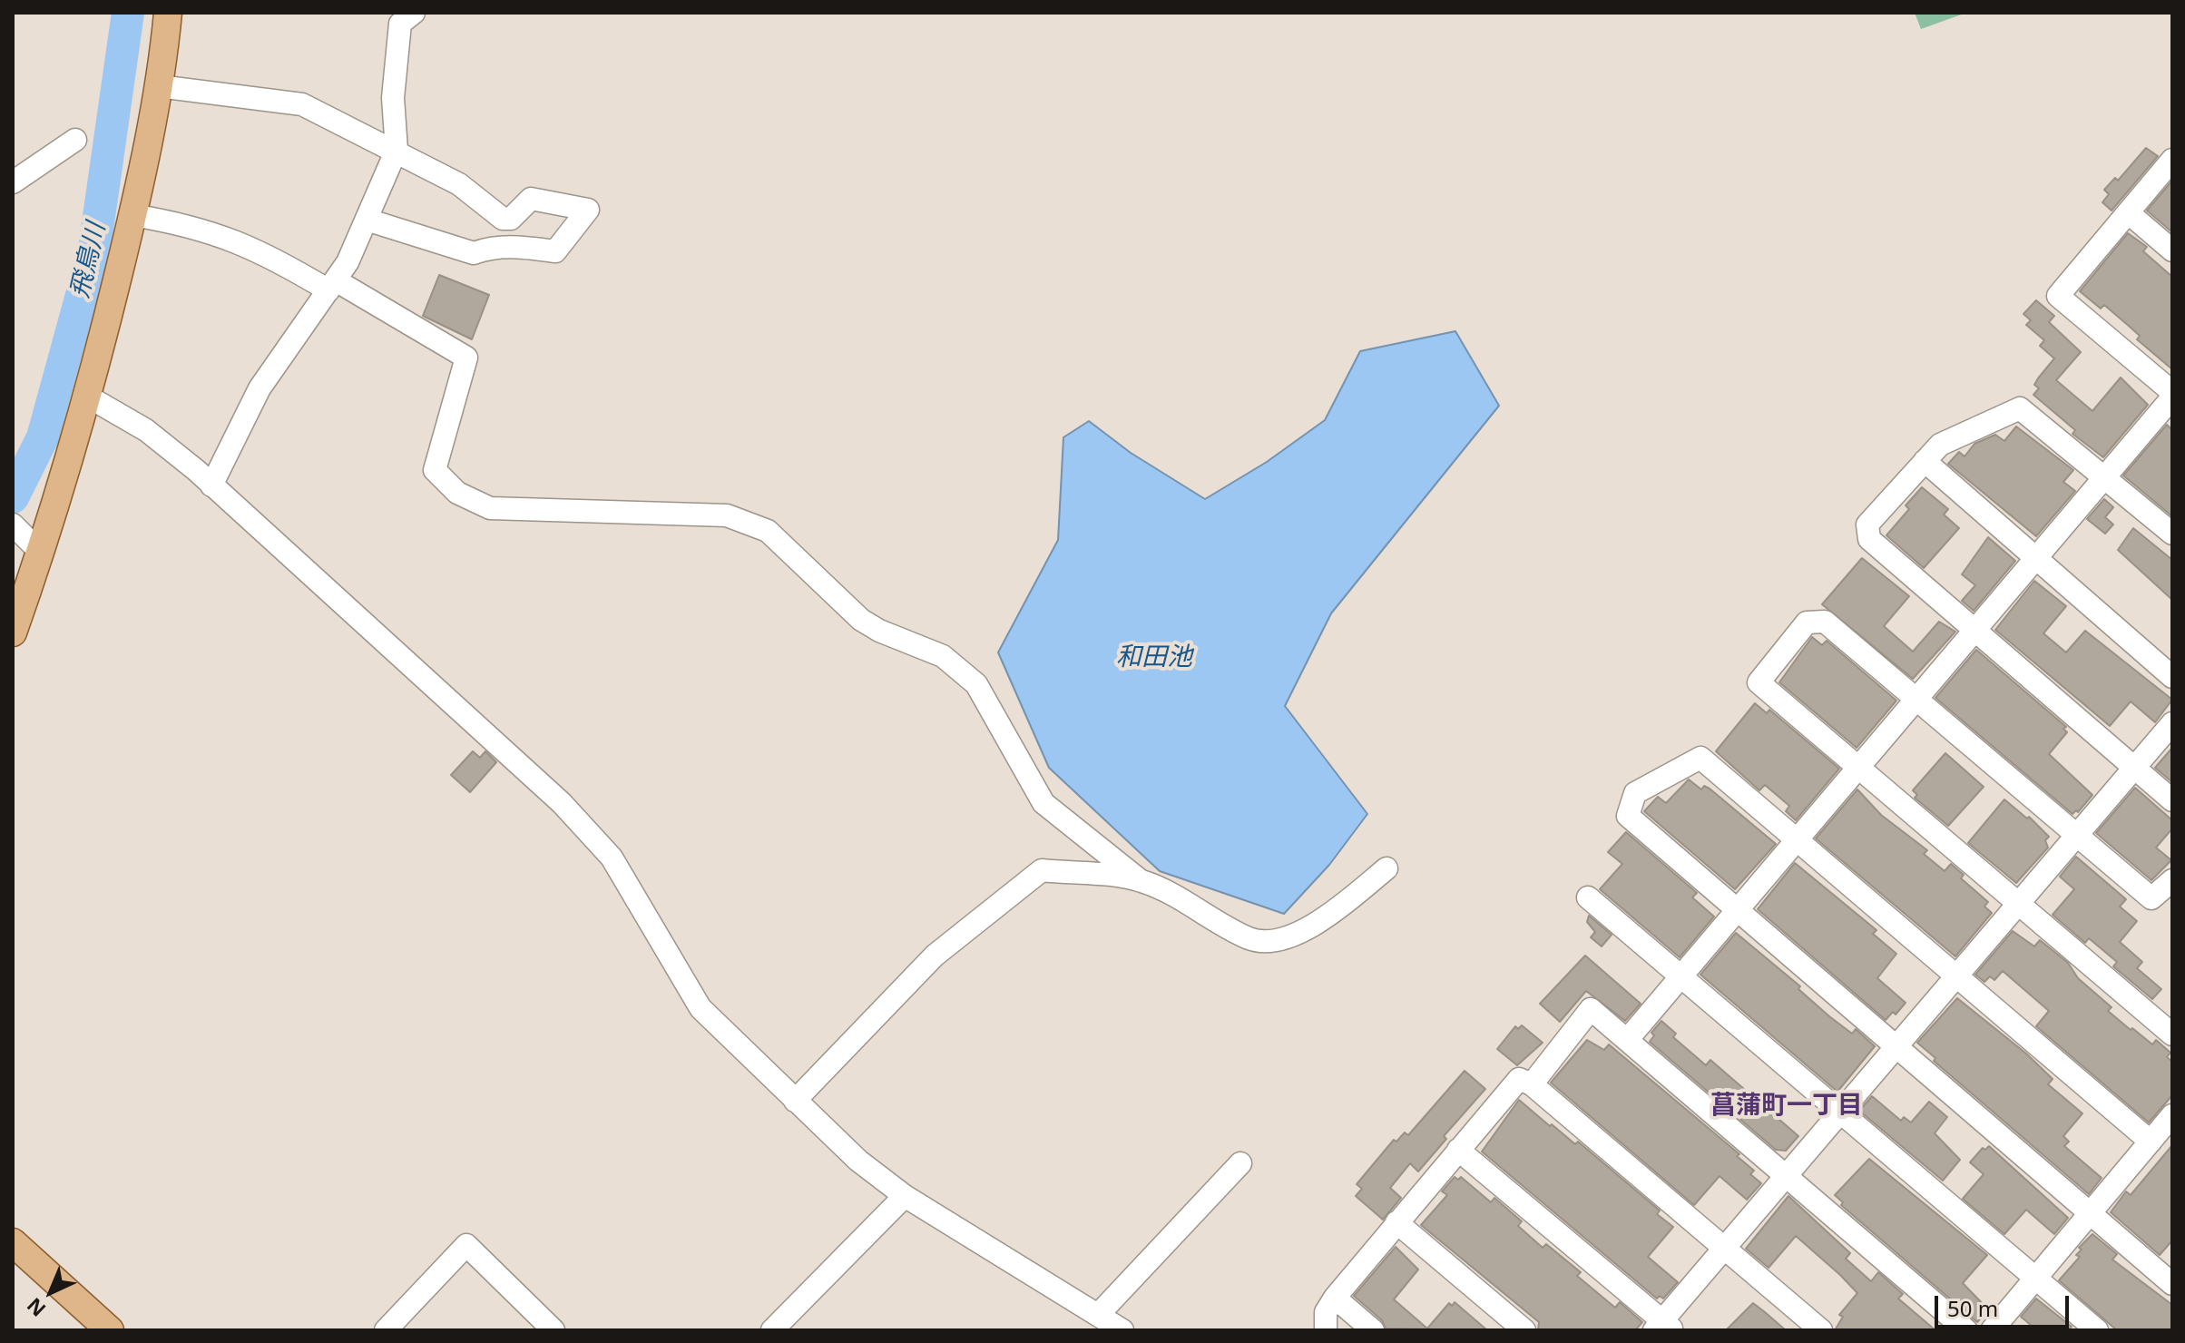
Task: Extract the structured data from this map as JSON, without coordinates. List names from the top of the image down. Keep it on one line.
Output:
{"districts":["菖蒲町一丁目"],"water":["飛鳥川","和田池"],"scale_bar":"50 m","north":"bottom left"}
